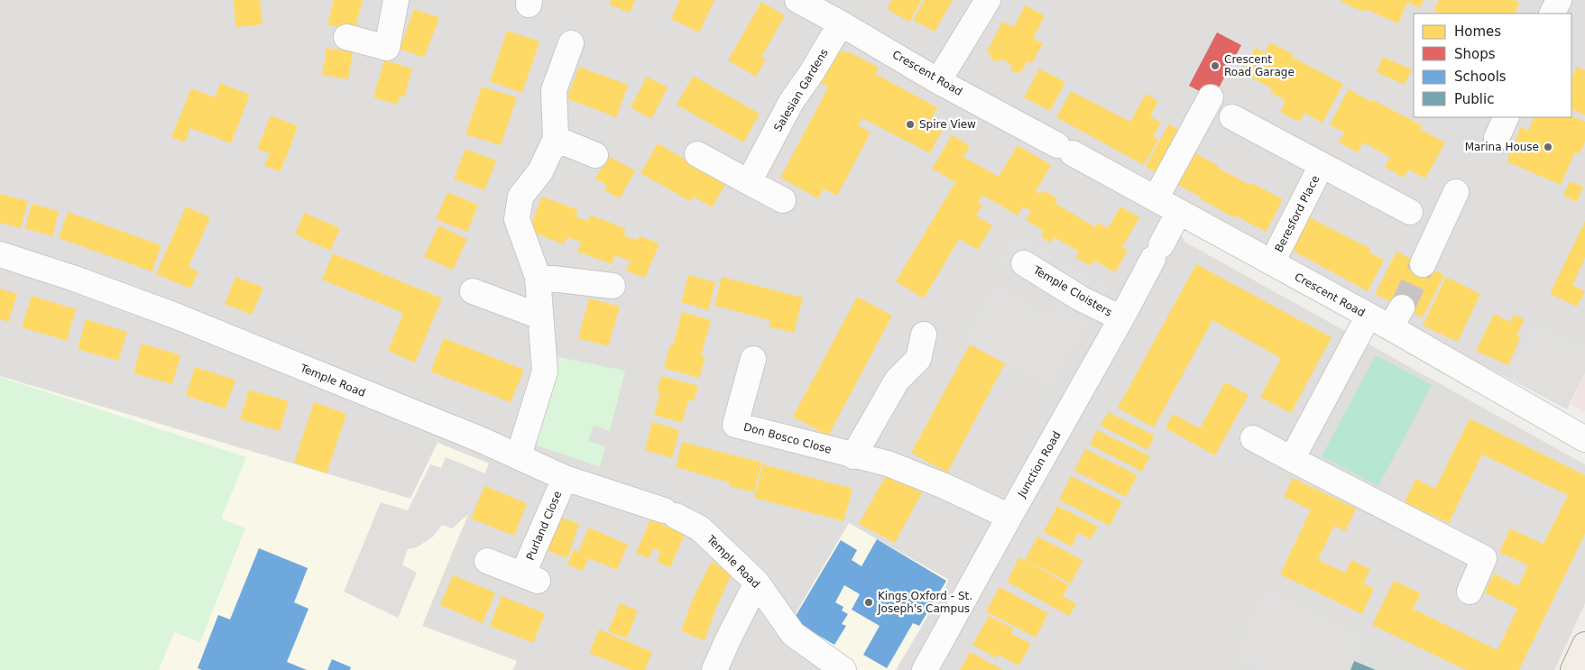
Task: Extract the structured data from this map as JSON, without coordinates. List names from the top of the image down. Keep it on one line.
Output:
{"streets":{"street":["Crescent Road","Salesian Gardens","Beresford Place","Temple Cloisters","Temple Road","Don Bosco Close","Junction Road","Purland Close"]},"crossings":[["Crescent Road","Salesian Gardens"],["Crescent Road","Beresford Place"],["Crescent Road","Junction Road"],["Temple Cloisters","Junction Road"],["Temple Road","Purland Close"],["Don Bosco Close","Junction Road"]],"places":["Crescent Road Garage","Spire View","Marina House","Kings Oxford - St. Joseph's Campus"],"legend":["Homes","Shops","Schools","Public"]}
